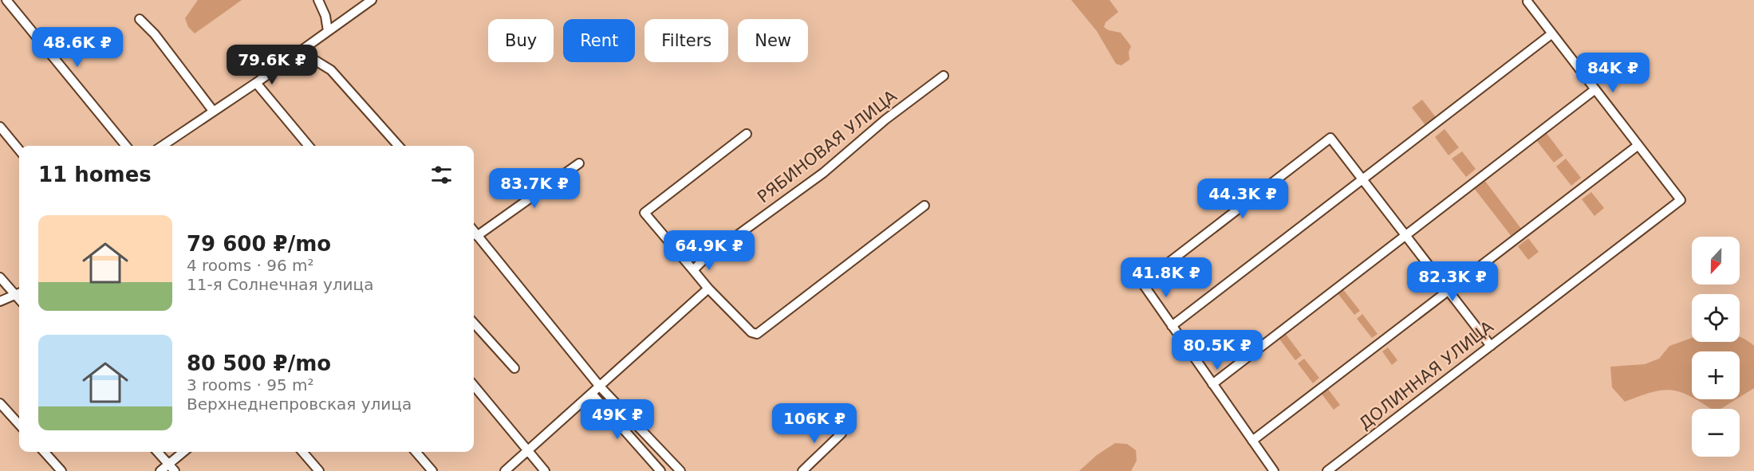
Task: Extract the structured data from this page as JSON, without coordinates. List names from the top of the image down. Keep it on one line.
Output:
{"streets":{"street":["РЯБИНОВАЯ УЛИЦА","ДОЛИННАЯ УЛИЦА"]},"north":"bottom","page":{"chip":["Buy","Rent","Filters","New"],"price":["48.6K ₽","79.6K ₽","84K ₽","83.7K ₽","44.3K ₽","64.9K ₽","41.8K ₽","82.3K ₽","80.5K ₽","49K ₽","106K ₽"],"heading":"11 homes","list":[{"name":"79 600 ₽/mo","note":"4 rooms · 96 m² · 11-я Солнечная улица"},{"name":"80 500 ₽/mo","note":"3 rooms · 95 m² · Верхнеднепровская улица"}],"map_buttons":["+","−"]}}
